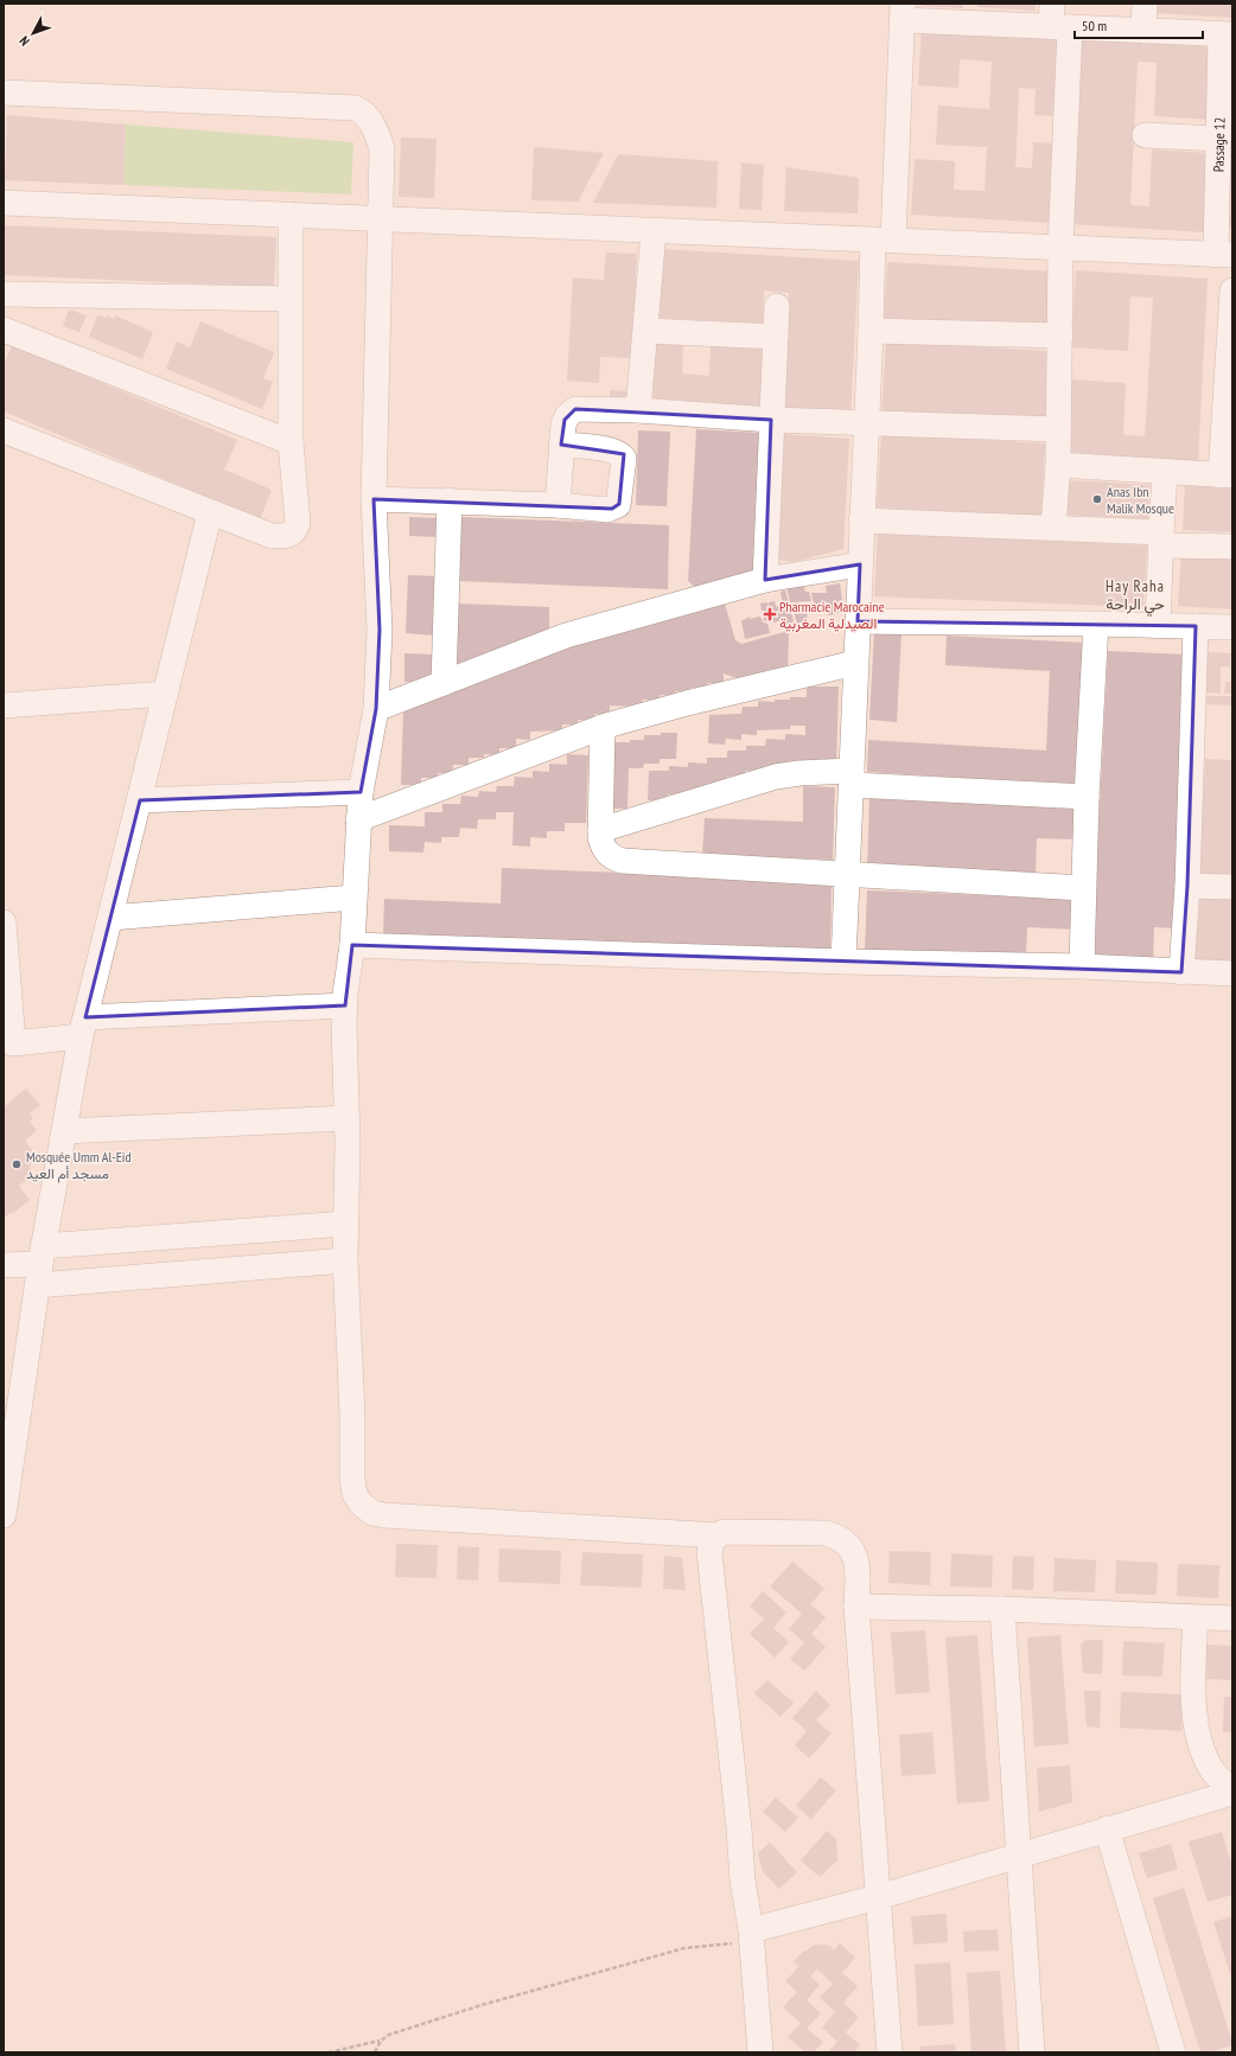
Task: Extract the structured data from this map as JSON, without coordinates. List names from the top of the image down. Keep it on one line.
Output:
{"streets":{"street":["Passage 12"]},"districts":["Hay Raha حي الراحة"],"places":{"other":["Anas Ibn Malik Mosque","Mosquée Umm Al-Eid مسجد أم العيد"],"health":["Pharmacie Marocaine الصيدلية المغربية"]},"scale_bar":"50 m","north":"bottom left"}
